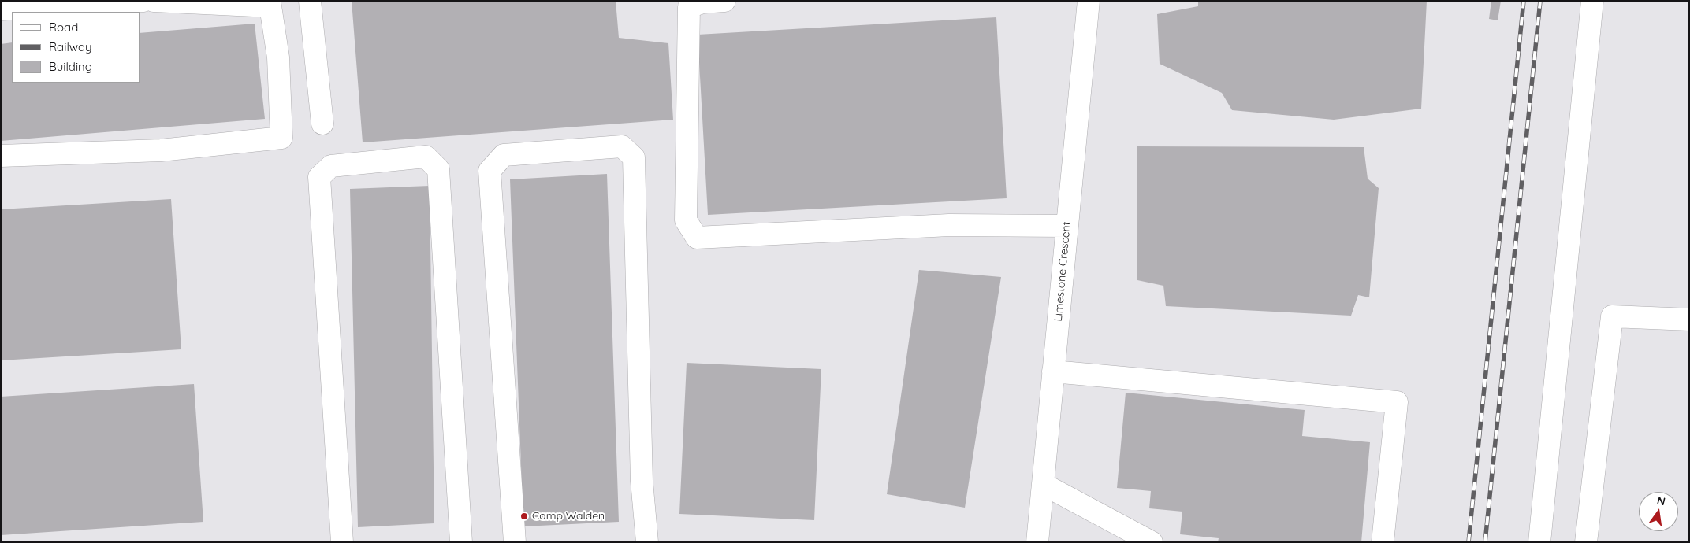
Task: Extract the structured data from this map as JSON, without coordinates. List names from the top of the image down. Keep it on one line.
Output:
{"streets":{"street":["Limestone Crescent"]},"places":["Camp Walden"],"legend":["Road","Railway","Building"],"north":"top"}
